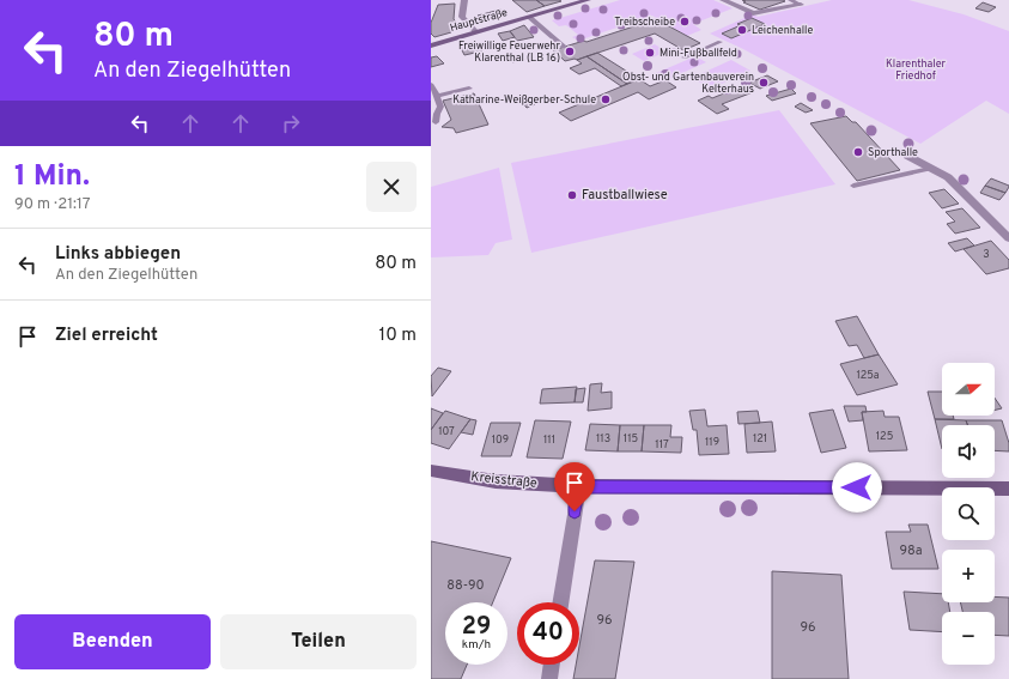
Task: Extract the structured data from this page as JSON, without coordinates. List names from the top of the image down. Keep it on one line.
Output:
{"streets":{"street":["Hauptstraße","Kreisstraße"]},"parks":["Klarenthaler Friedhof"],"places":["Treibscheibe","Leichenhalle","Freiwillige Feuerwehr Klarenthal (LB 16)","Mini-Fußballfeld","Obst- und Gartenbauverein Kelterhaus","Katharine-Weißgerber-Schule","Sporthalle","Faustballwiese"],"house_numbers":["3","125a","107","125","113","115","121","109","111","119","117","98a","88-90","96","96"],"north":"right","page":{"turn":["80 m","An den Ziegelhütten"],"heading":["1 Min.","90 m · 21:17"],"list":[{"name":"Links abbiegen","note":"An den Ziegelhütten","value":"80 m"},{"name":"Ziel erreicht","value":"10 m"}],"map_buttons":["+","−"],"speed":"29 km/h","limit":"40","buttons":["Beenden","Teilen"]}}
